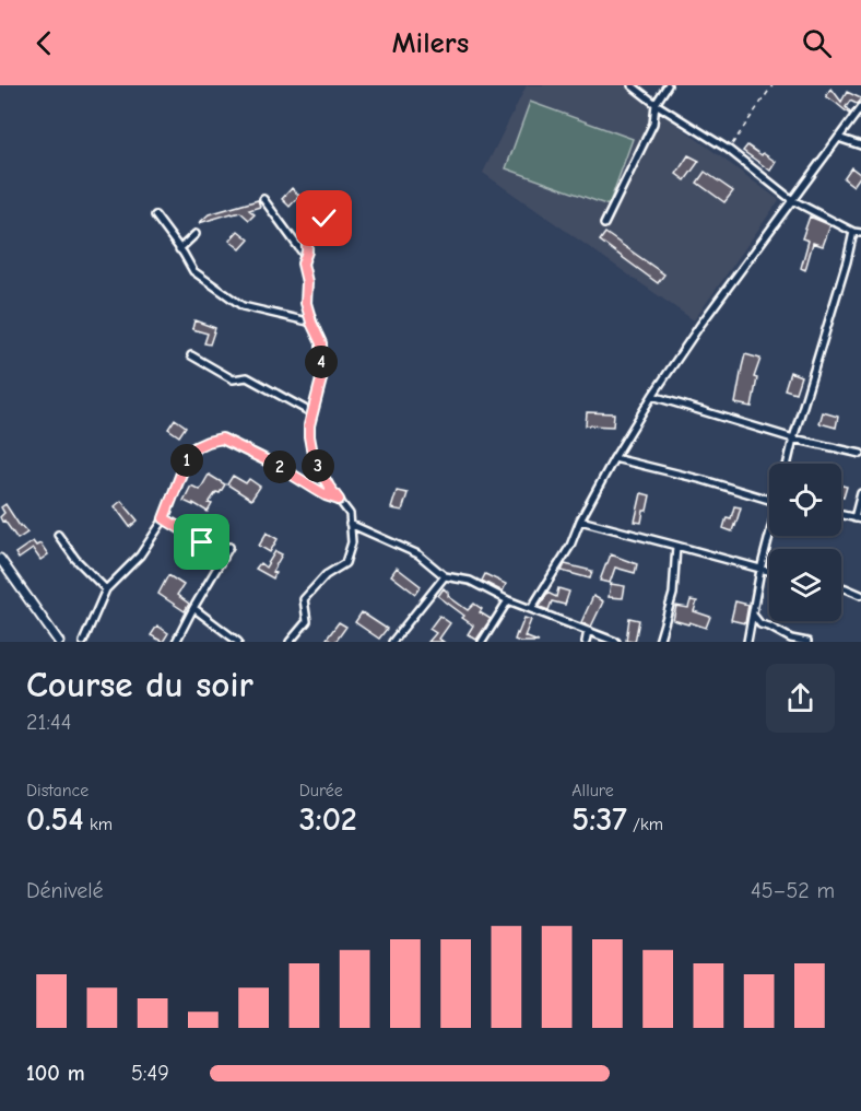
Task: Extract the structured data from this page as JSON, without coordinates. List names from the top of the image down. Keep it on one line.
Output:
{"page":{"header":"Milers","pins":["4","1","3","2"],"heading":["Course du soir","21:44"],"stats":[["Distance","0.54 km"],["Durée","3:02"],["Allure","5:37 /km"]],"chart":["Dénivelé","45–52 m"],"list":[{"name":"100 m","note":"5:49"}]}}
